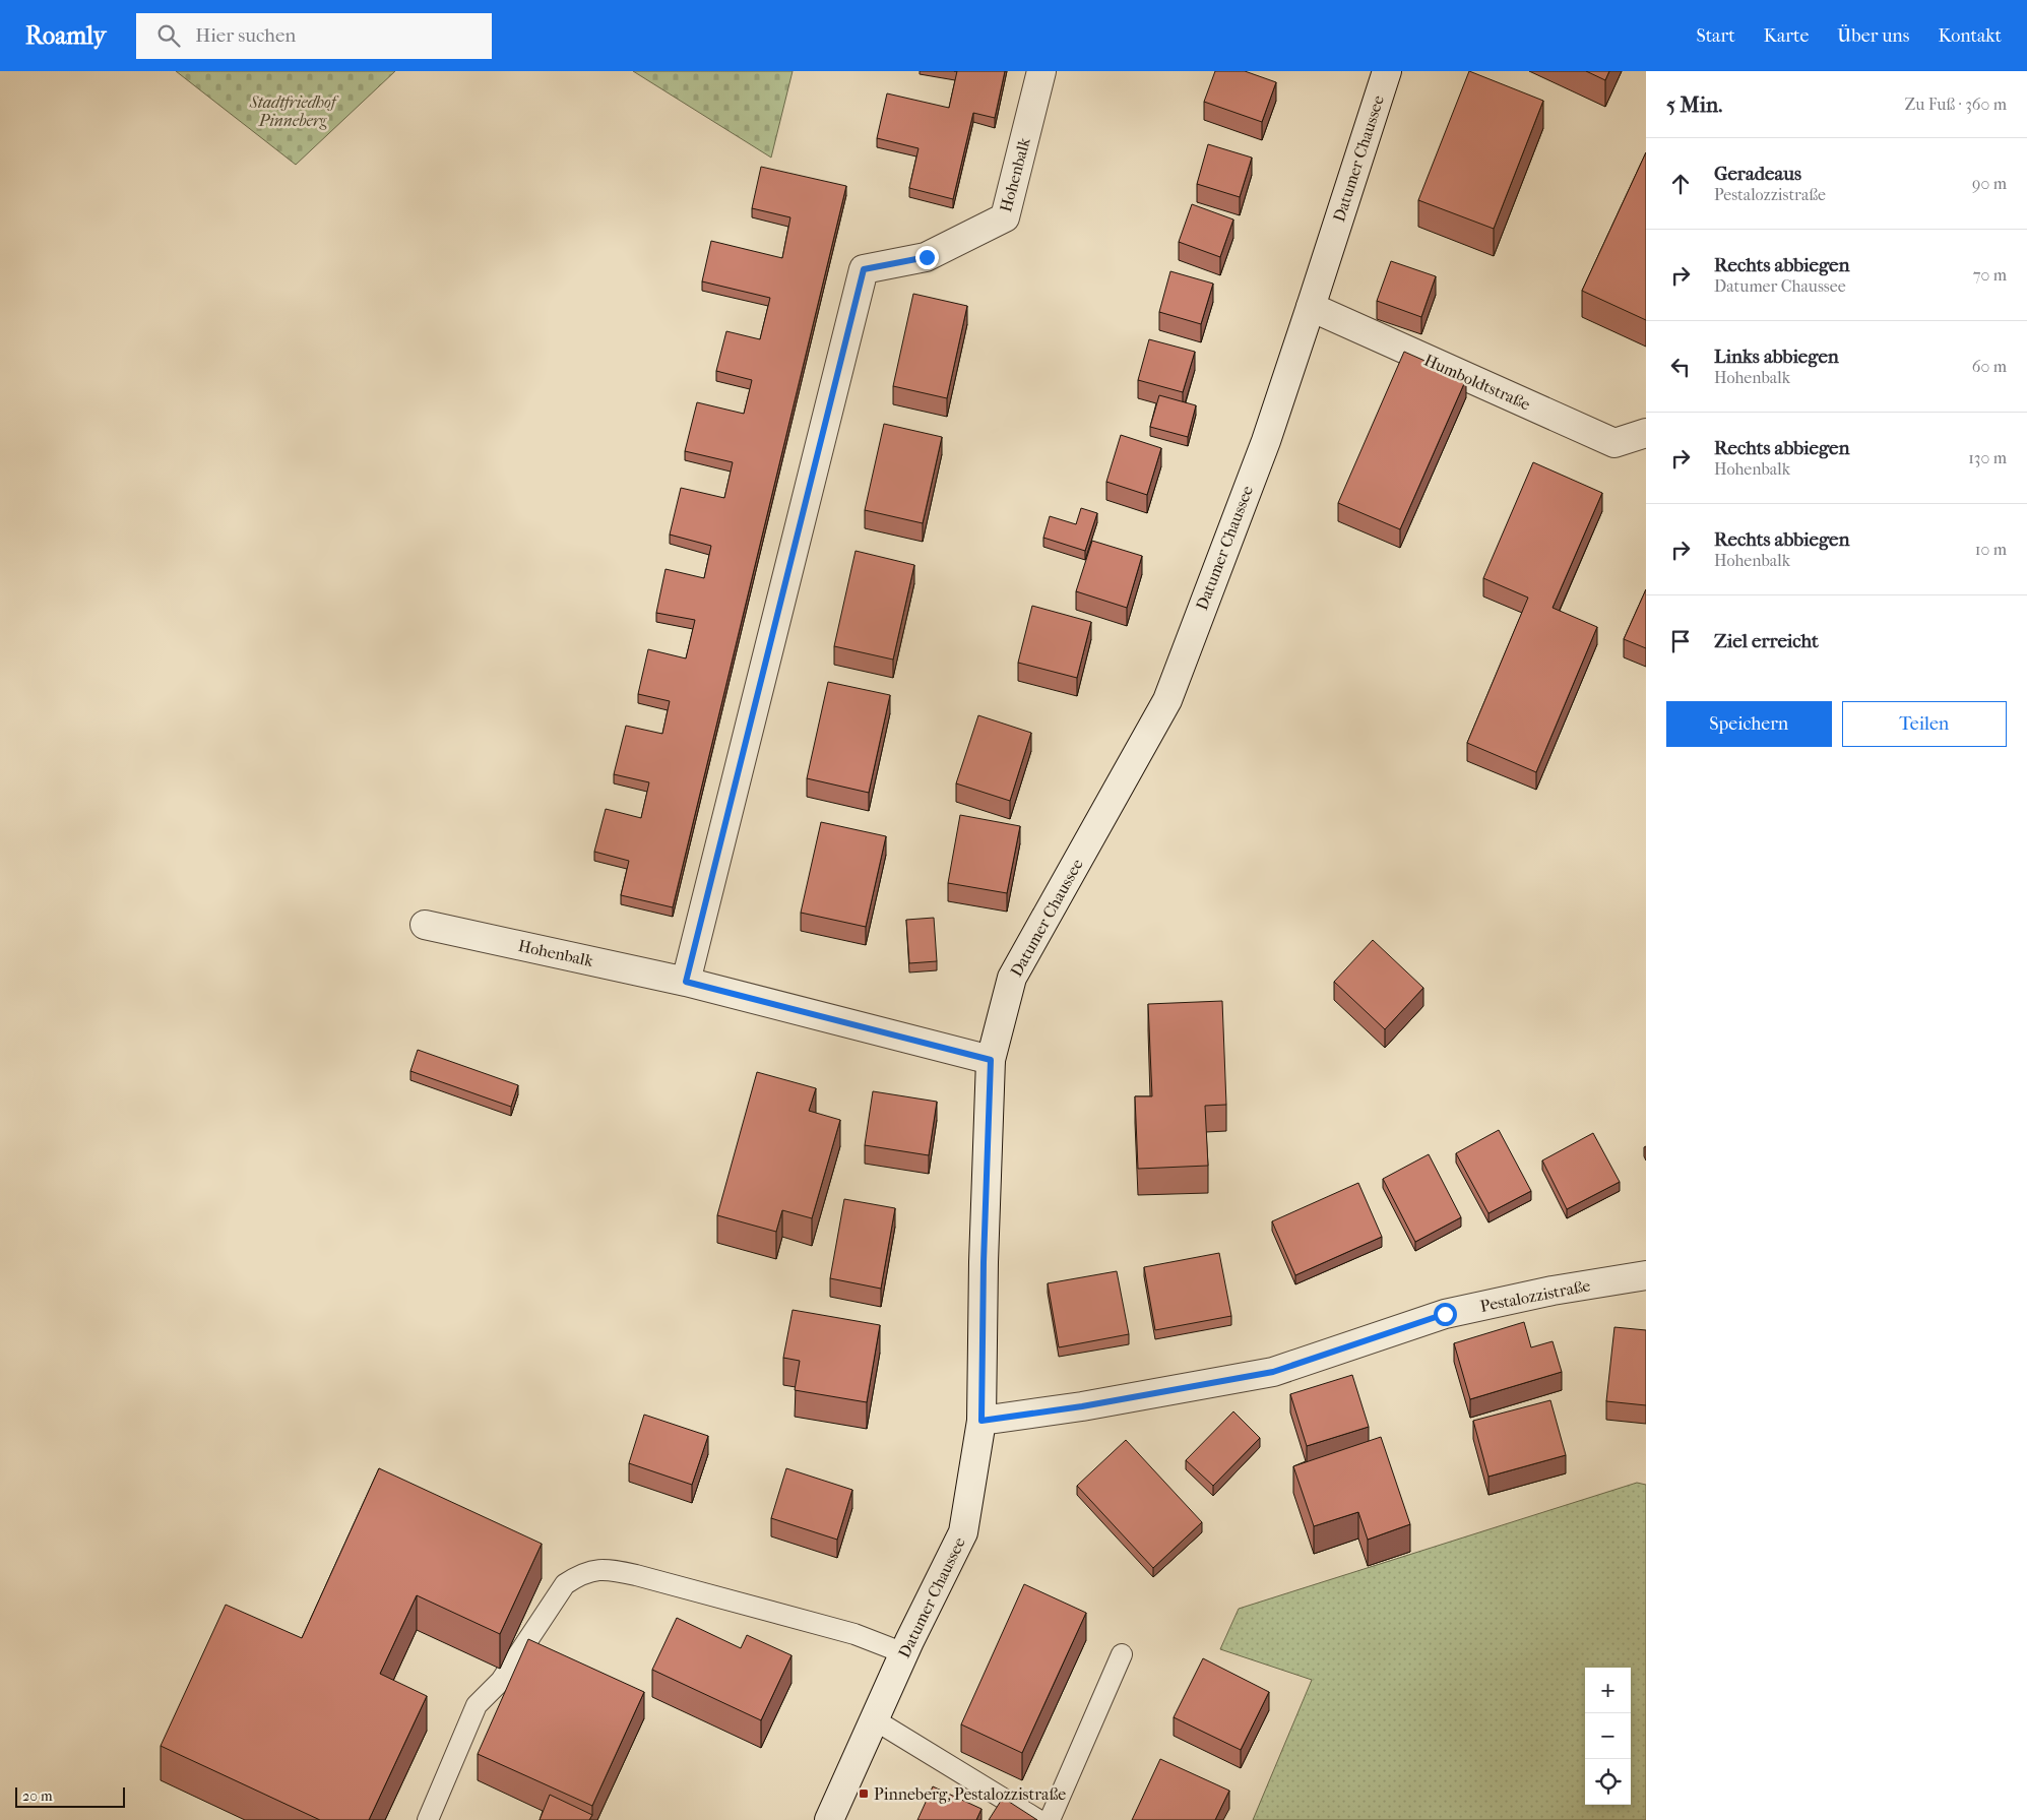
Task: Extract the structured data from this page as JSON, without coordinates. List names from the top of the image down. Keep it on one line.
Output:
{"streets":{"street":["Datumer Chaussee","Hohenbalk","Humboldtstraße","Pestalozzistraße"]},"crossings":[["Datumer Chaussee","Hohenbalk"],["Datumer Chaussee","Humboldtstraße"],["Datumer Chaussee","Pestalozzistraße"]],"parks":["Stadtfriedhof Pinneberg"],"places":{"transit":["Pinneberg, Pestalozzistraße"]},"scale_bar":"20 m","page":{"header":"Roamly","search":"Hier suchen","nav":["Start","Karte","Über uns","Kontakt"],"heading":["5 Min.","Zu Fuß · 360 m"],"list":[["Geradeaus","Pestalozzistraße","90 m"],["Rechts abbiegen","Datumer Chaussee","70 m"],["Links abbiegen","Hohenbalk","60 m"],["Rechts abbiegen","Hohenbalk","130 m"],["Rechts abbiegen","Hohenbalk","10 m"],"Ziel erreicht"],"buttons":["Speichern","Teilen"],"map_buttons":["+","−"],"scale":"20 m"}}
